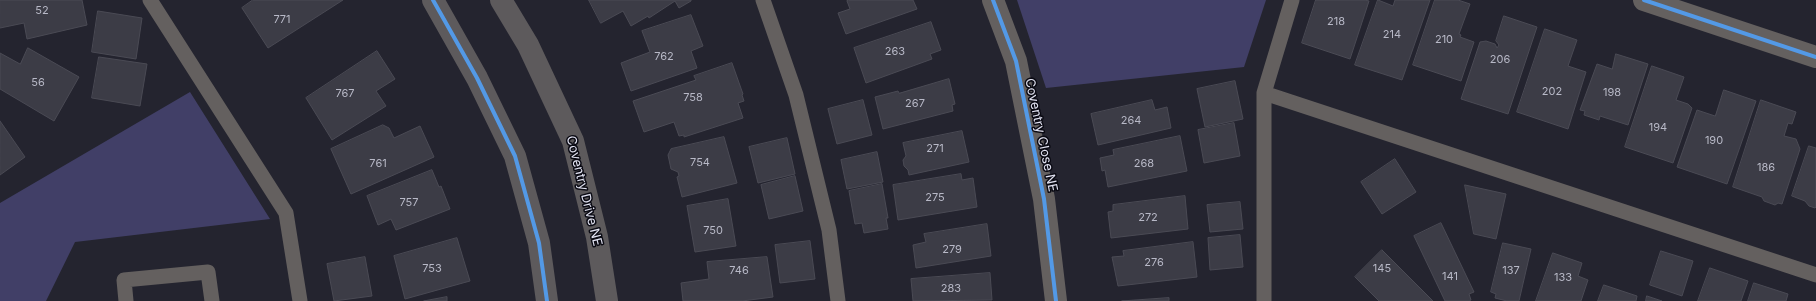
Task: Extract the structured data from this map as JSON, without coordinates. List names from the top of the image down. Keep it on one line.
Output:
{"streets":{"street":["Coventry Close NE","Coventry Drive NE"]},"house_numbers":["52","771","218","214","210","263","762","206","56","202","198","767","758","267","264","194","190","271","754","761","268","186","275","757","272","750","279","276","753","145","746","137","141","133","283"]}
